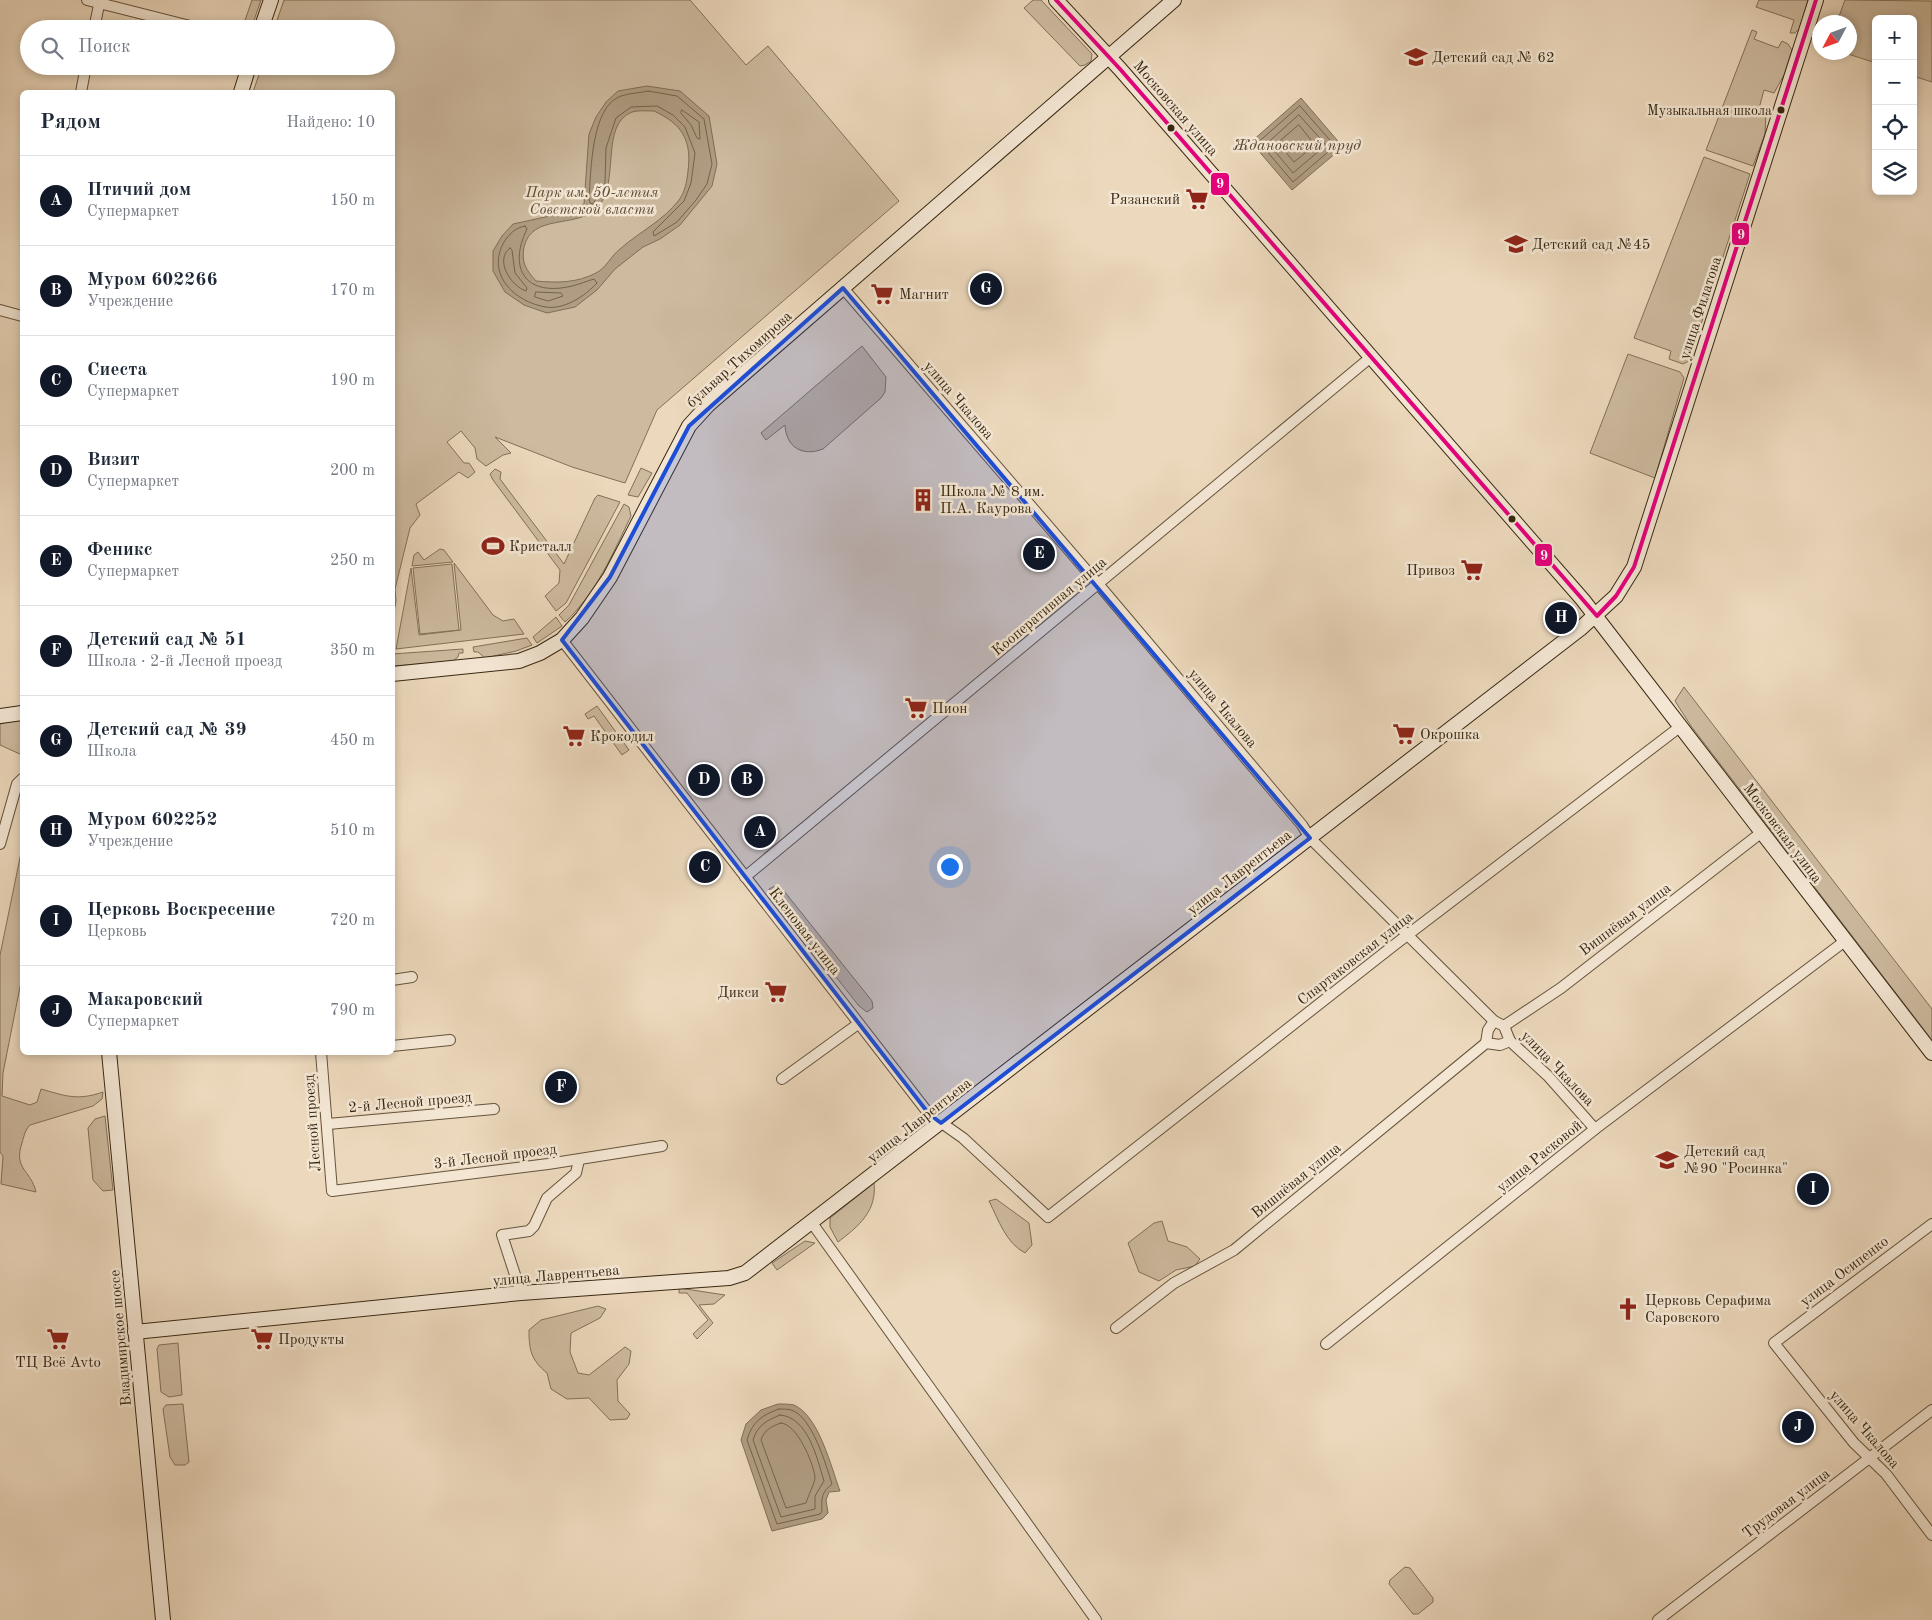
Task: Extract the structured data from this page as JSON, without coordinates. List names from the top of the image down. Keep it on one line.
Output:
{"streets":{"street":["Московская улица","улица Филатова","бульвар Тихомирова","улица Чкалова","Кооперативная улица","улица Лаврентьева","Вишнёвая улица","Кленовая улица","Спартаковская улица","2-й Лесной проезд","Лесной проезд","3-й Лесной проезд","улица Расковой","улица Осипенко","Владимирское шоссе","Трудовая улица"]},"crossings":[["Московская улица","улица Филатова"],["Московская улица","бульвар Тихомирова"],["Московская улица","Кооперативная улица"],["Московская улица","улица Лаврентьева"],["Московская улица","Вишнёвая улица"],["Московская улица","Спартаковская улица"],["Московская улица","улица Расковой"],["улица Филатова","улица Лаврентьева"],["бульвар Тихомирова","улица Чкалова"],["бульвар Тихомирова","Кленовая улица"],["улица Чкалова","Кооперативная улица"],["улица Чкалова","улица Лаврентьева"],["улица Чкалова","Вишнёвая улица"],["улица Чкалова","Спартаковская улица"],["улица Чкалова","улица Расковой"],["улица Чкалова","улица Осипенко"],["улица Чкалова","Трудовая улица"],["Кооперативная улица","Кленовая улица"],["улица Лаврентьева","Кленовая улица"],["улица Лаврентьева","Владимирское шоссе"],["Кленовая улица","Спартаковская улица"],["2-й Лесной проезд","Лесной проезд"],["Лесной проезд","3-й Лесной проезд"]],"water":["Ждановский пруд"],"parks":["Парк им. 50-летия Советской власти"],"places":{"school or university":["Детский сад № 62","Детский сад №45","Детский сад №90 \"Росинка\""],"other":["Музыкальная школа"],"supermarket":["Рязанский","Магнит","Привоз","Пион","Окрошка","Крокодил","Дикси","ТЦ Всё Avto","Продукты"],"building":["Школа № 8 им. П.А. Каурова"],"sports":["Кристалл"],"church":["Церковь Серафима Саровского"]},"lines":["transit line 9"],"north":"bottom left","page":{"map_buttons":["+","−"],"search":"Поиск","heading":["Рядом","Найдено: 10"],"list":[{"mark":"A","name":"Птичий дом","note":"Супермаркет","value":"150 m"},{"mark":"B","name":"Муром 602266","note":"Учреждение","value":"170 m"},{"mark":"C","name":"Сиеста","note":"Супермаркет","value":"190 m"},{"mark":"D","name":"Визит","note":"Супермаркет","value":"200 m"},{"mark":"E","name":"Феникс","note":"Супермаркет","value":"250 m"},{"mark":"F","name":"Детский сад № 51","note":"Школа · 2-й Лесной проезд","value":"350 m"},{"mark":"G","name":"Детский сад № 39","note":"Школа","value":"450 m"},{"mark":"H","name":"Муром 602252","note":"Учреждение","value":"510 m"},{"mark":"I","name":"Церковь Воскресение","note":"Церковь","value":"720 m"},{"mark":"J","name":"Макаровский","note":"Супермаркет","value":"790 m"}],"pins":["G","E","H","B","D","A","C","F","I","J"]}}
